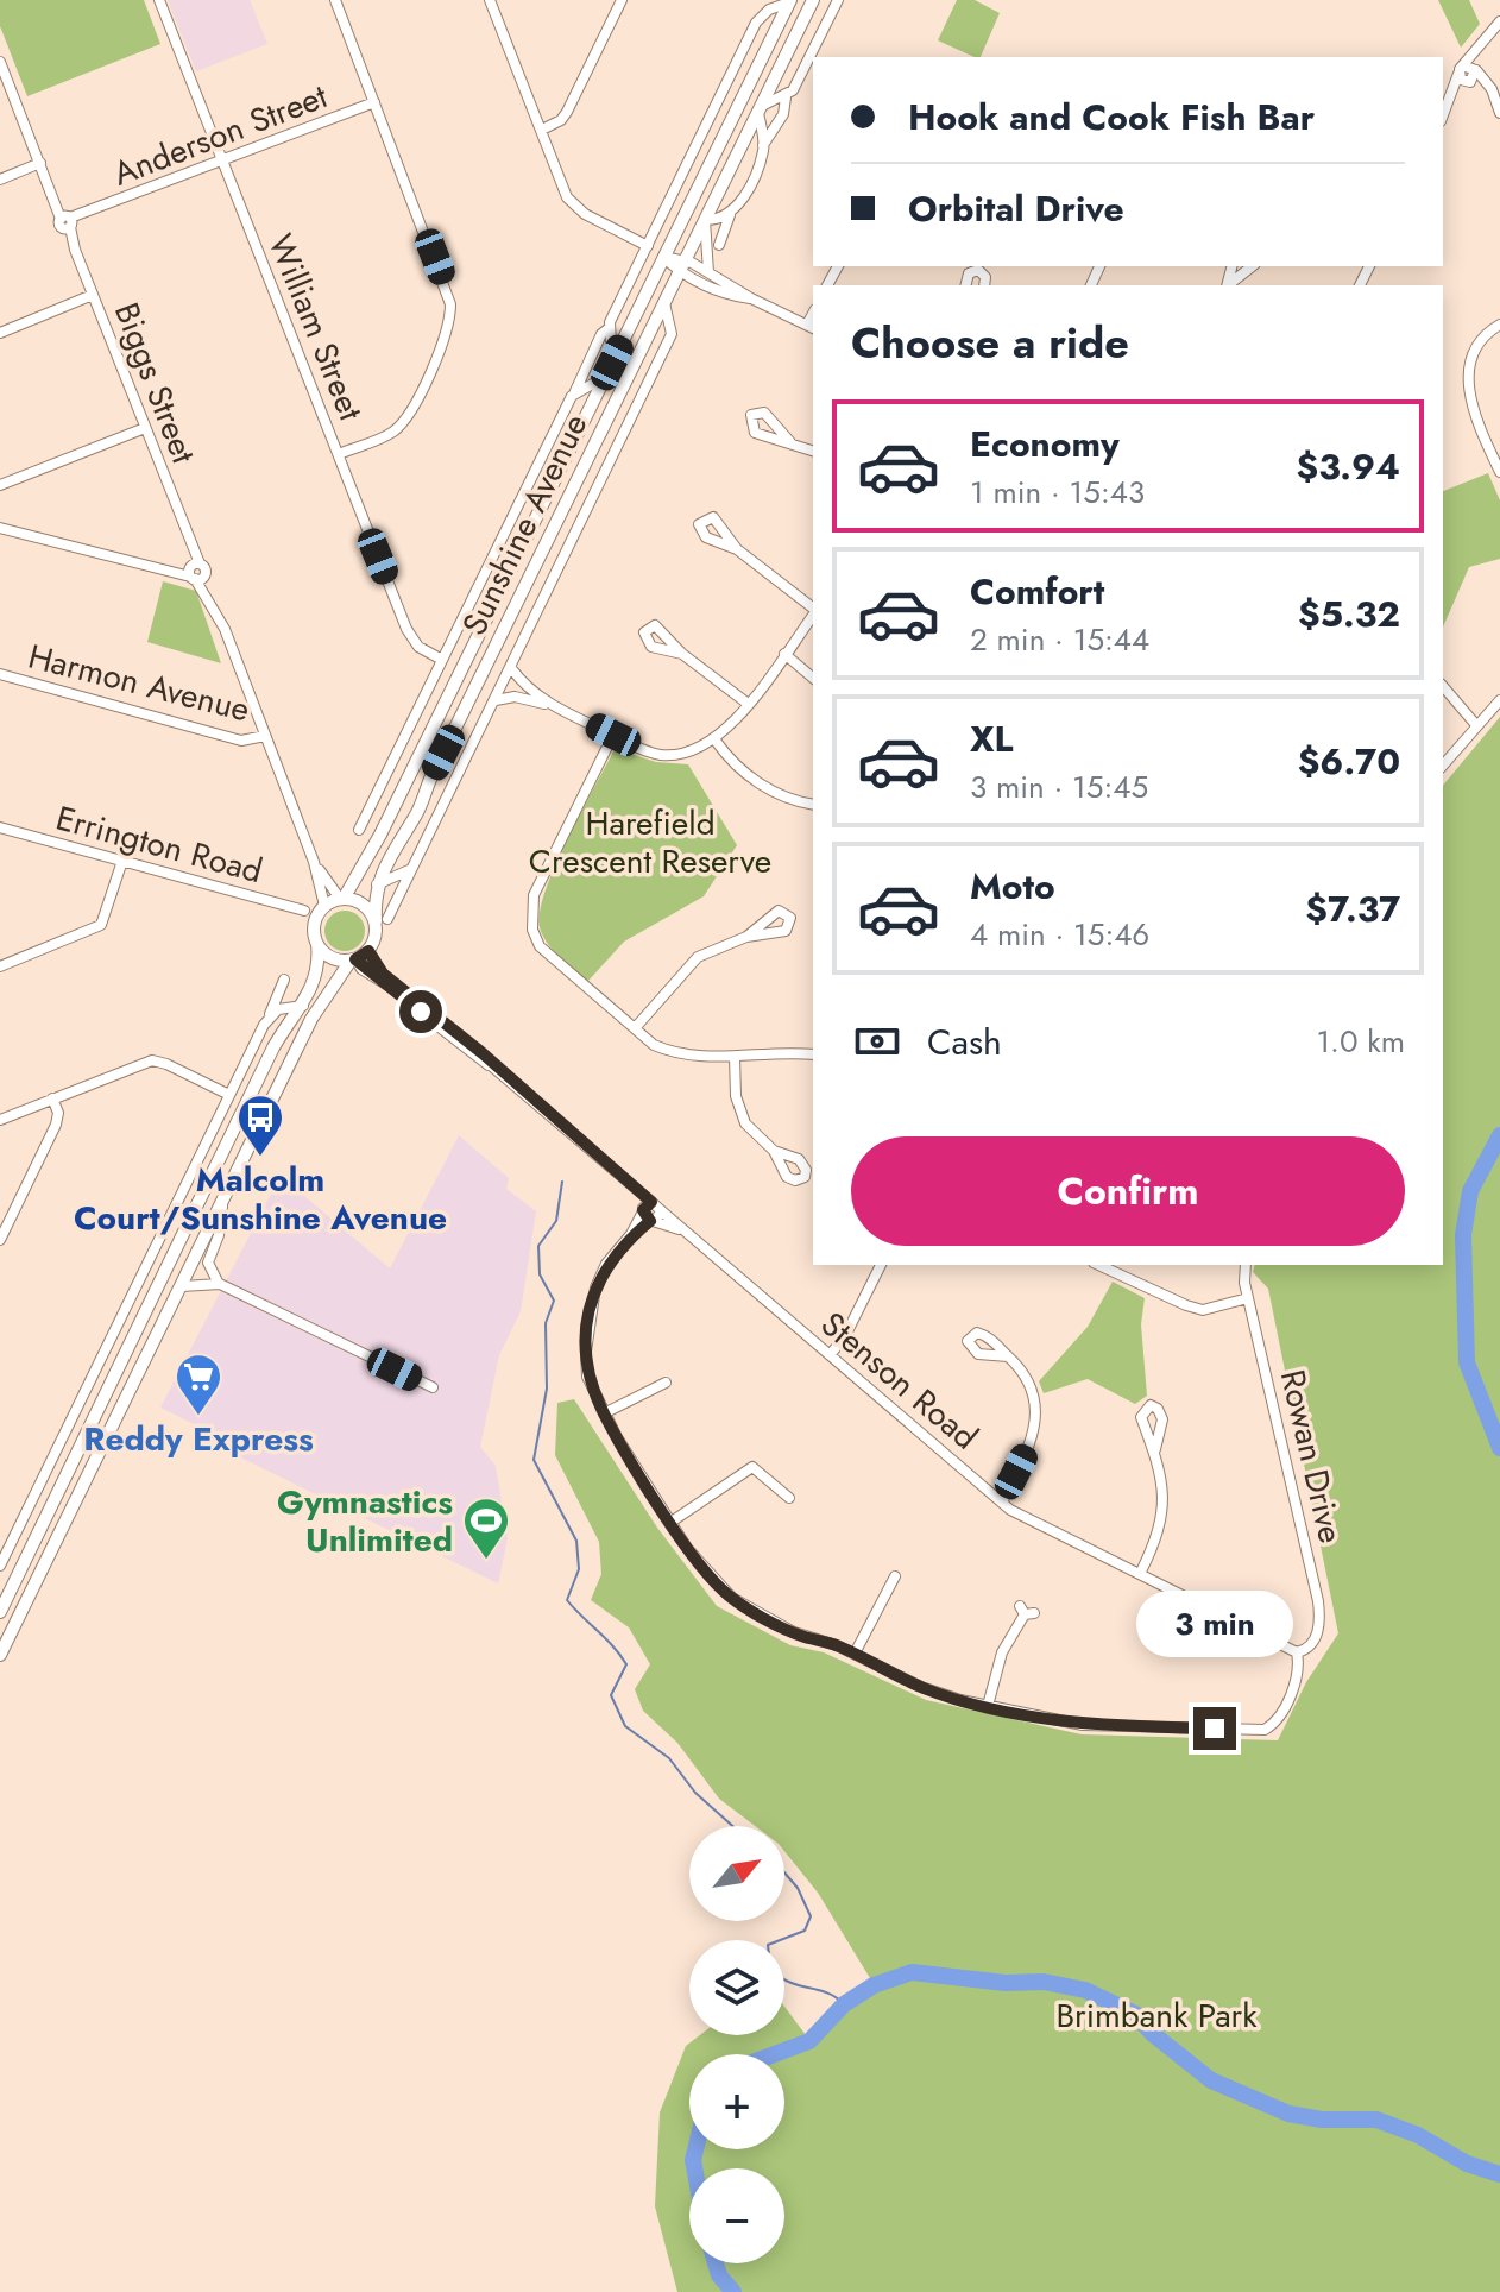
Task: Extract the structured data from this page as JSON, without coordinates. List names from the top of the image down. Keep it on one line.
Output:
{"streets":{"main road":["Sunshine Avenue"],"street":["Anderson Street","William Street","Biggs Street","Harmon Avenue","Errington Road","Stenson Road","Rowan Drive"]},"crossings":[["Anderson Street","William Street"],["Anderson Street","Biggs Street"],["Biggs Street","Sunshine Avenue"],["Biggs Street","Harmon Avenue"],["Stenson Road","Rowan Drive"]],"parks":["Harefield Crescent Reserve","Brimbank Park"],"places":{"bus stop":["Malcolm Court/Sunshine Avenue"],"supermarket":["Reddy Express"],"sports":["Gymnastics Unlimited"]},"north":"top right","page":{"banner":["Hook and Cook Fish Bar","Orbital Drive"],"heading":"Choose a ride","list":[{"name":"Economy","note":"1 min · 15:43","value":"$3.94"},{"name":"Comfort","note":"2 min · 15:44","value":"$5.32"},{"name":"XL","note":"3 min · 15:45","value":"$6.70"},{"name":"Moto","note":"4 min · 15:46","value":"$7.37"}],"pay":["Cash","1.0 km"],"buttons":"Confirm","bubble":"3 min","map_buttons":["+","−"]}}
